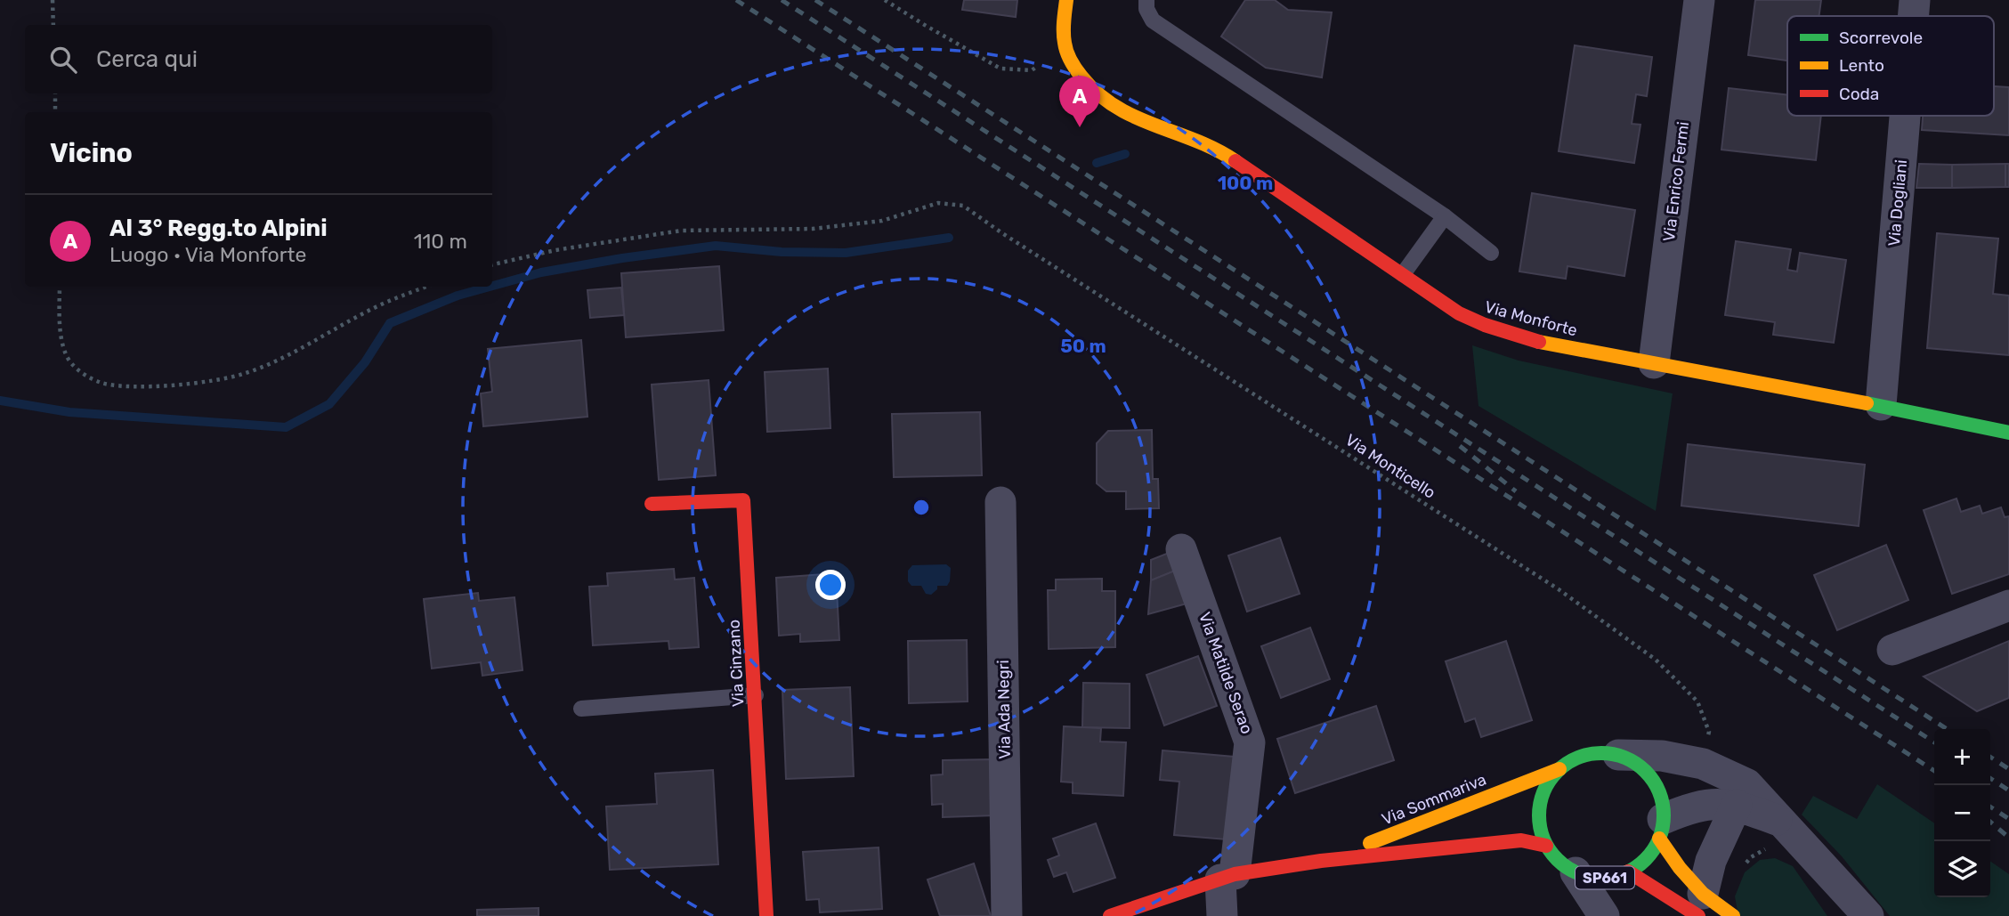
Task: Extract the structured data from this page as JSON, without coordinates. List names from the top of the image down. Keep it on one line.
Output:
{"streets":{"street":["Via Enrico Fermi","Via Dogliani","Via Monforte","Via Cinzano","Via Matilde Serao","Via Ada Negri","Via Sommariva","SP661"],"path":["Via Monticello"]},"crossings":[["Via Enrico Fermi","Via Monforte"],["Via Dogliani","Via Monforte"],["Via Matilde Serao","Via Sommariva"],["Via Sommariva","SP661"]],"legend":["Scorrevole","Lento","Coda"],"page":{"search":"Cerca qui","pins":"A","heading":"Vicino","list":[{"mark":"A","name":"Al 3° Regg.to Alpini","note":"Luogo · Via Monforte","value":"110 m"}],"map_buttons":["+","−"]},"rings":["100 m","50 m"]}
